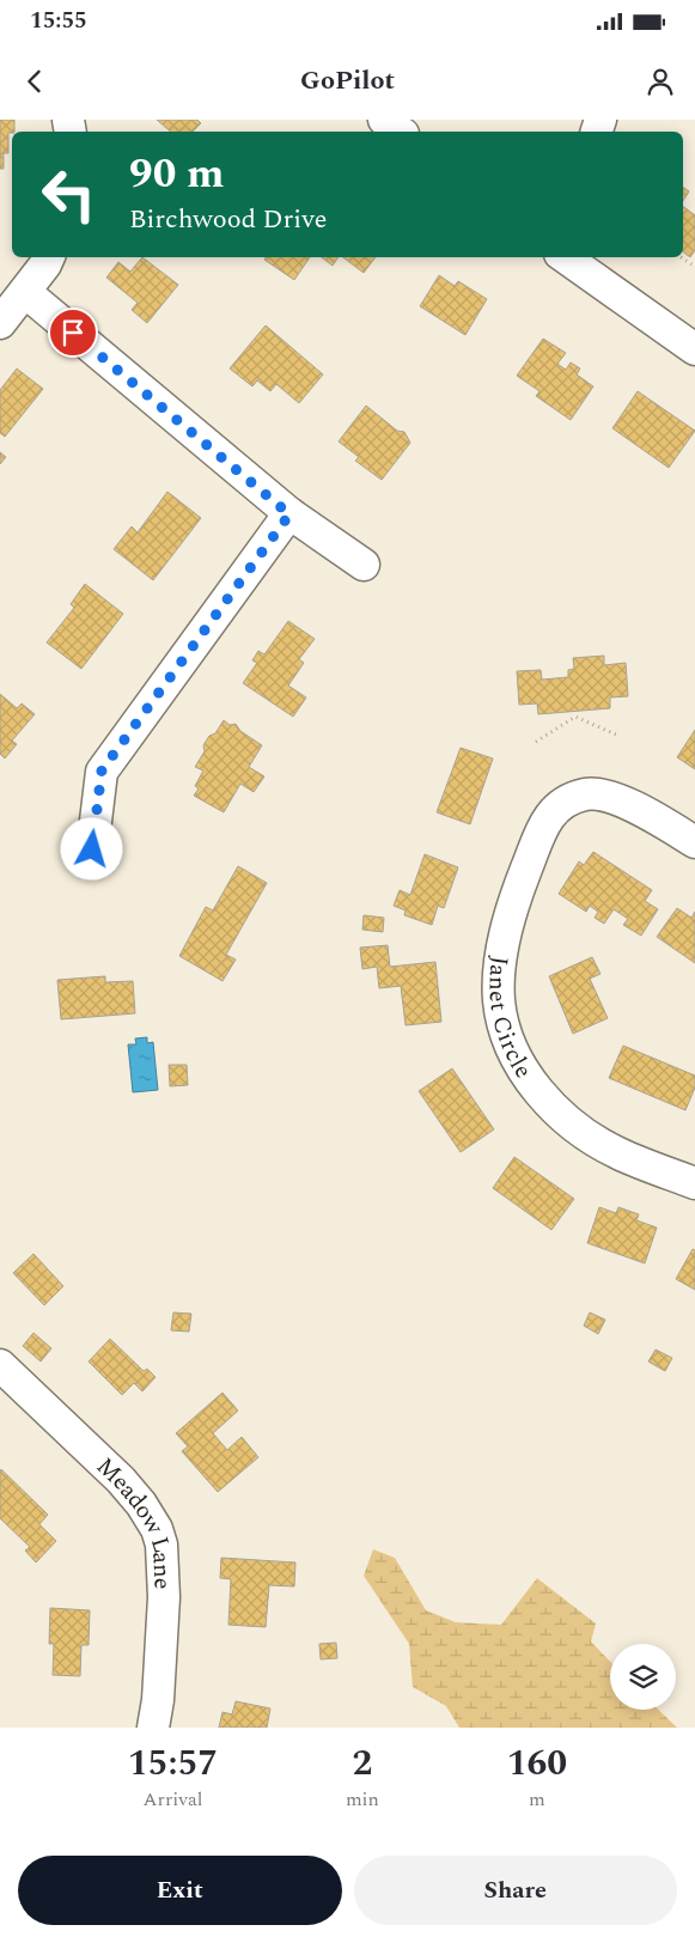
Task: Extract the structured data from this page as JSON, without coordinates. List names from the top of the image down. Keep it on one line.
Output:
{"streets":{"street":["Janet Circle","Meadow Lane"]},"page":{"status":"15:55","header":"GoPilot","turn":["90 m","Birchwood Drive"],"eta":["15:57","Arrival","2","min","160","m"],"buttons":["Exit","Share"]}}
